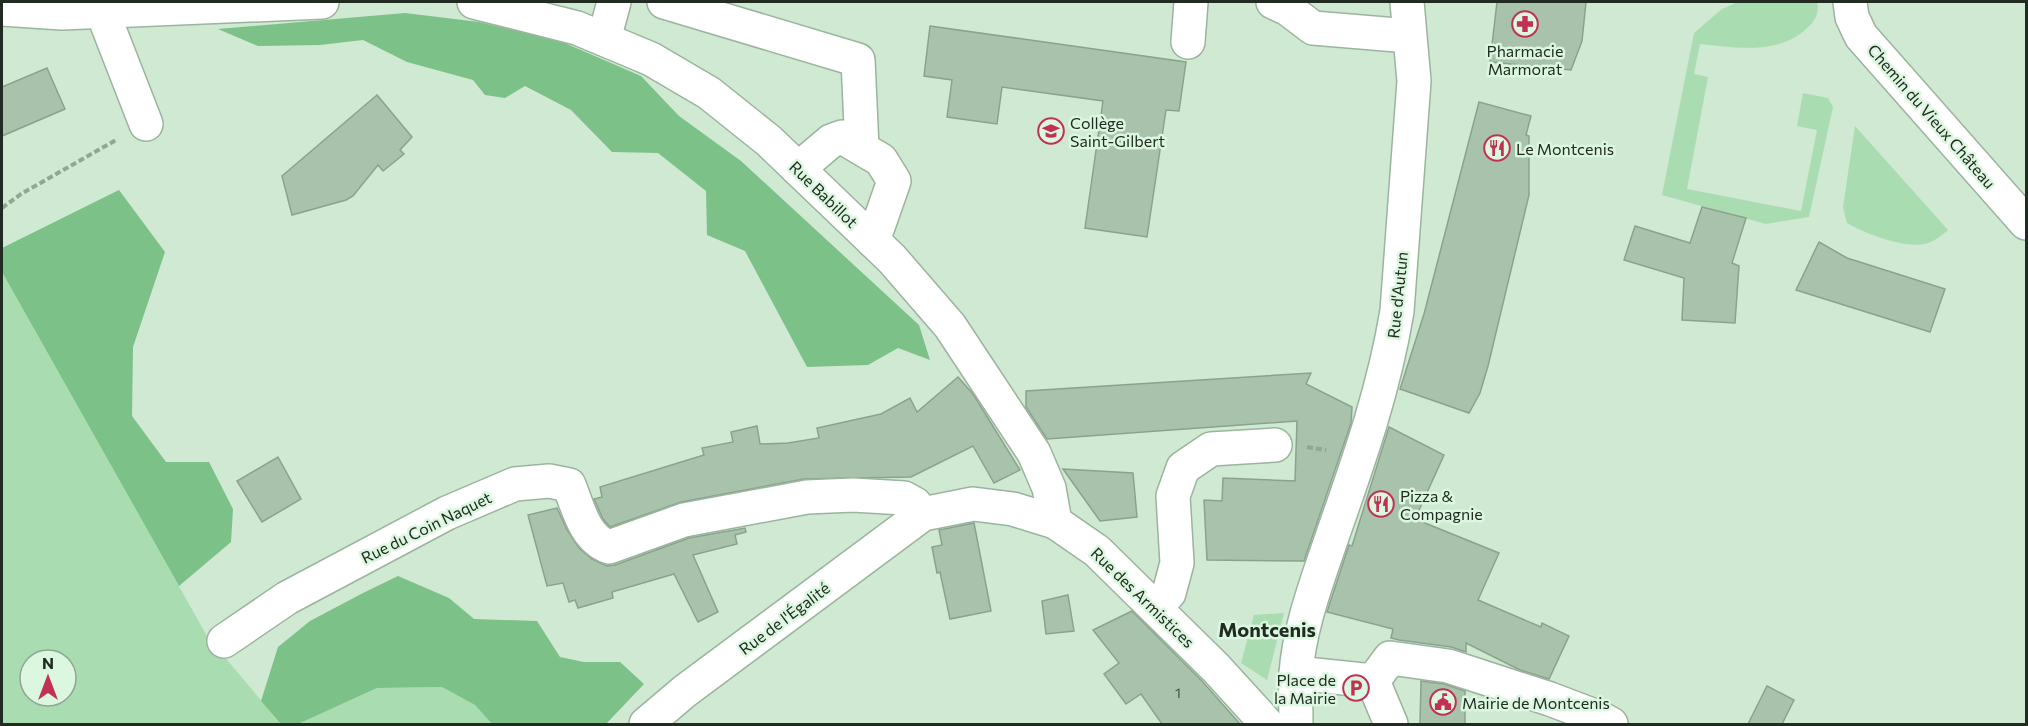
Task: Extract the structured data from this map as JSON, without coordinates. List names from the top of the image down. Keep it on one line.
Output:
{"streets":{"street":["Chemin du Vieux Château","Rue Babillot","Rue d'Autun","Rue du Coin Naquet","Rue des Armistices","Rue de l'Égalité"]},"crossings":[["Rue Babillot","Rue des Armistices"],["Rue du Coin Naquet","Rue des Armistices"],["Rue du Coin Naquet","Rue de l'Égalité"],["Rue des Armistices","Rue de l'Égalité"]],"districts":["Montcenis"],"places":{"pharmacy":["Pharmacie Marmorat"],"school or university":["Collège Saint-Gilbert"],"restaurant":["Le Montcenis","Pizza & Compagnie"],"parking":["Place de la Mairie"],"public building":["Mairie de Montcenis"]},"house_numbers":["1"],"north":"top"}
